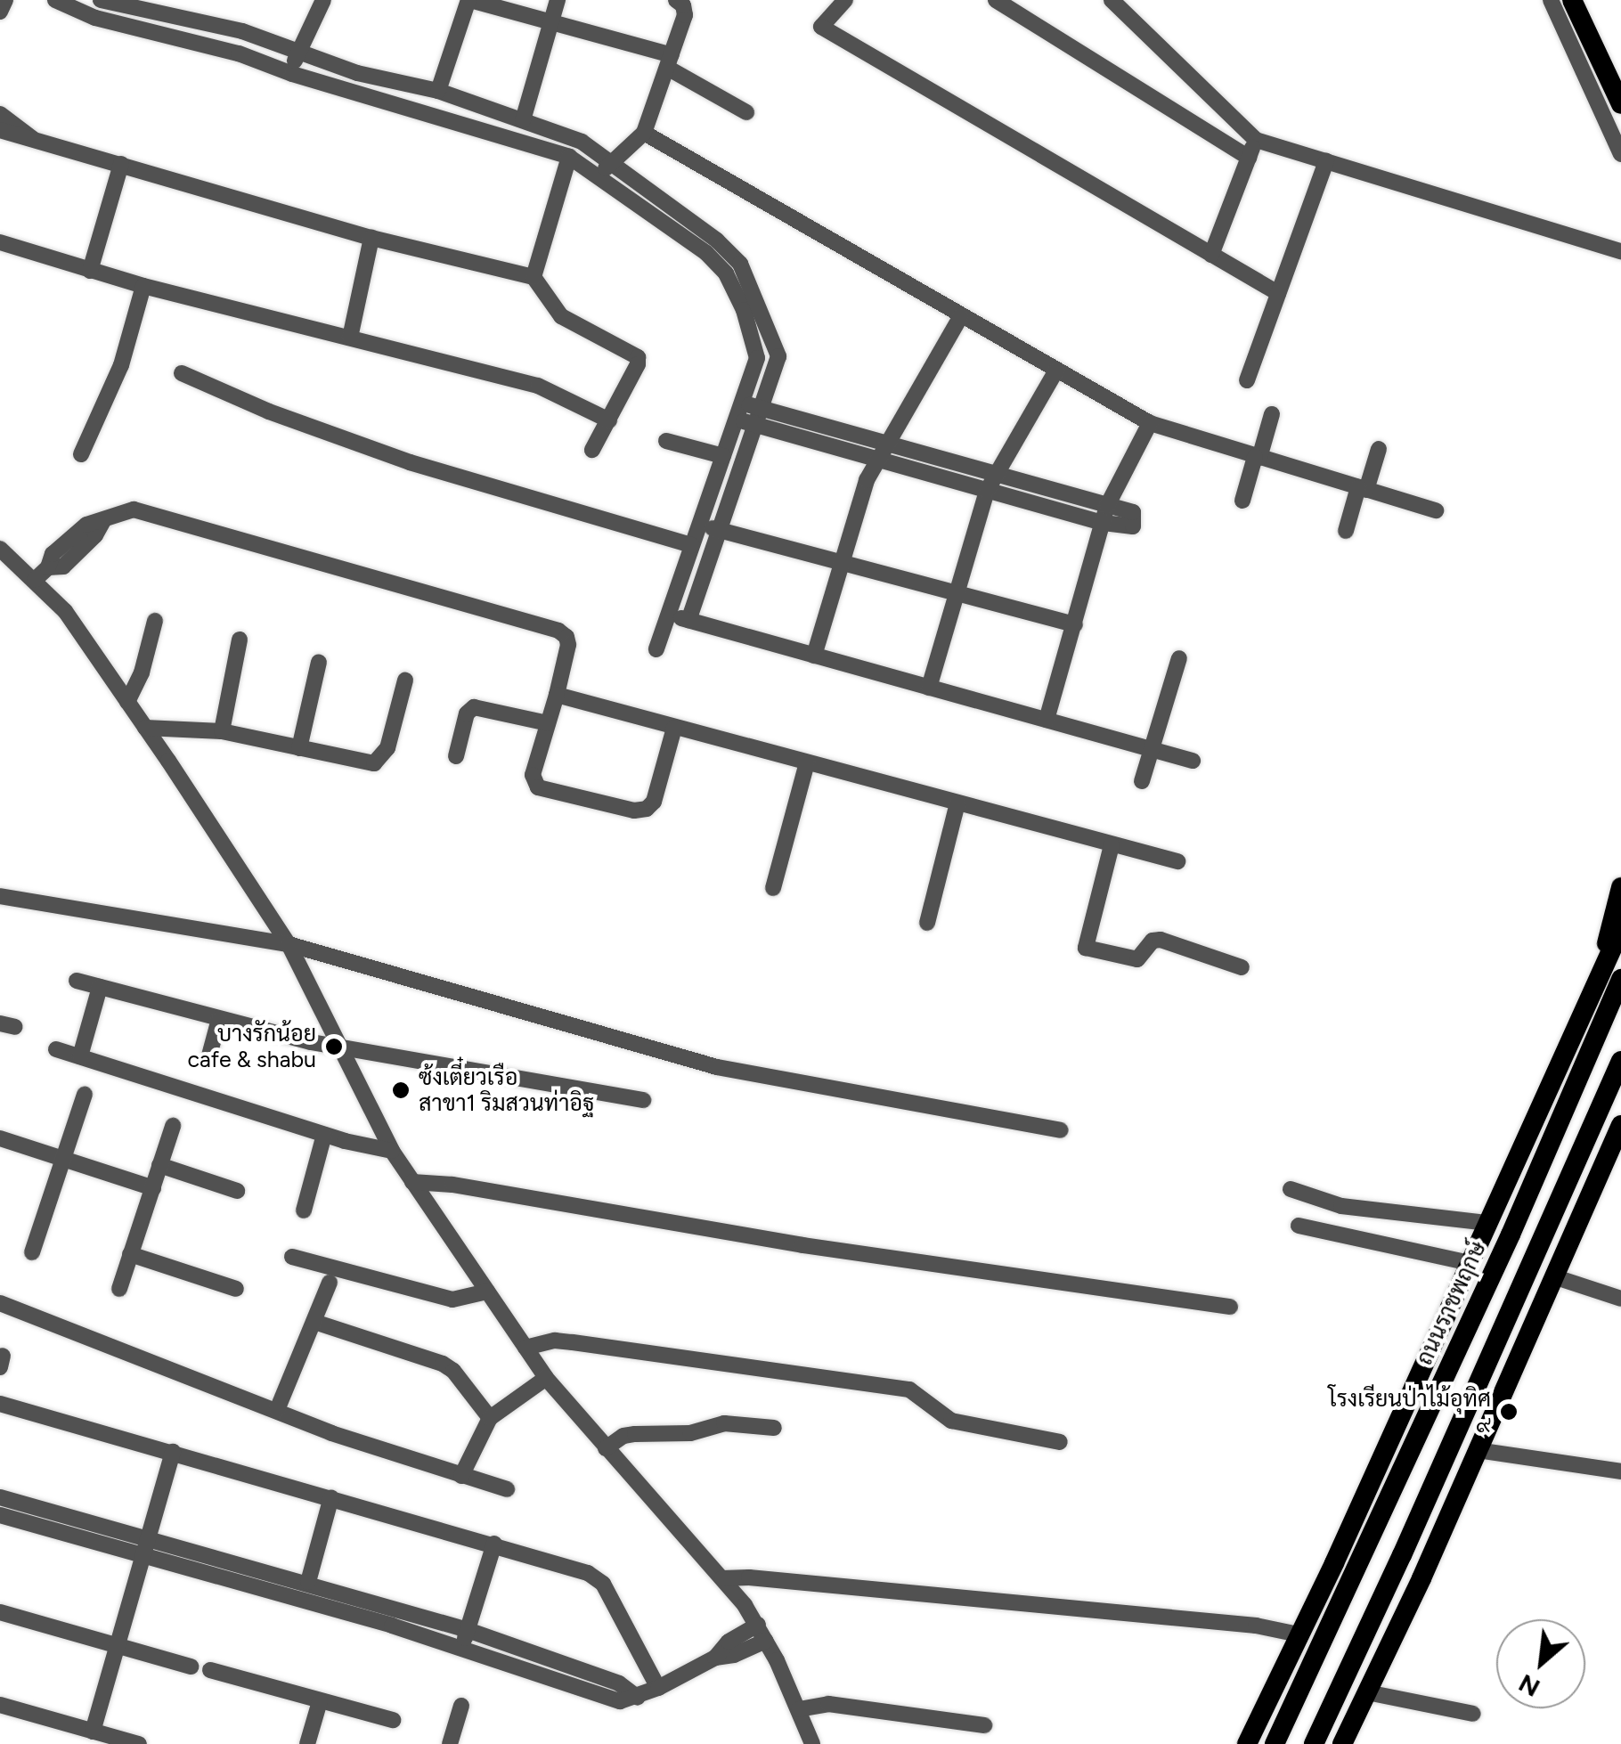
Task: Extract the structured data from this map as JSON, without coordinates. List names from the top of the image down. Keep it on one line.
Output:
{"streets":{"main road":["ถนนราชพฤกษ์"]},"places":["บางรักน้อย cafe & shabu","ซ้งเตี๋ยวเรือ สาขา1 ริมสวนท่าอิฐ","โรงเรียนป่าไม้อุทิศ ๙"],"north":"bottom left"}
